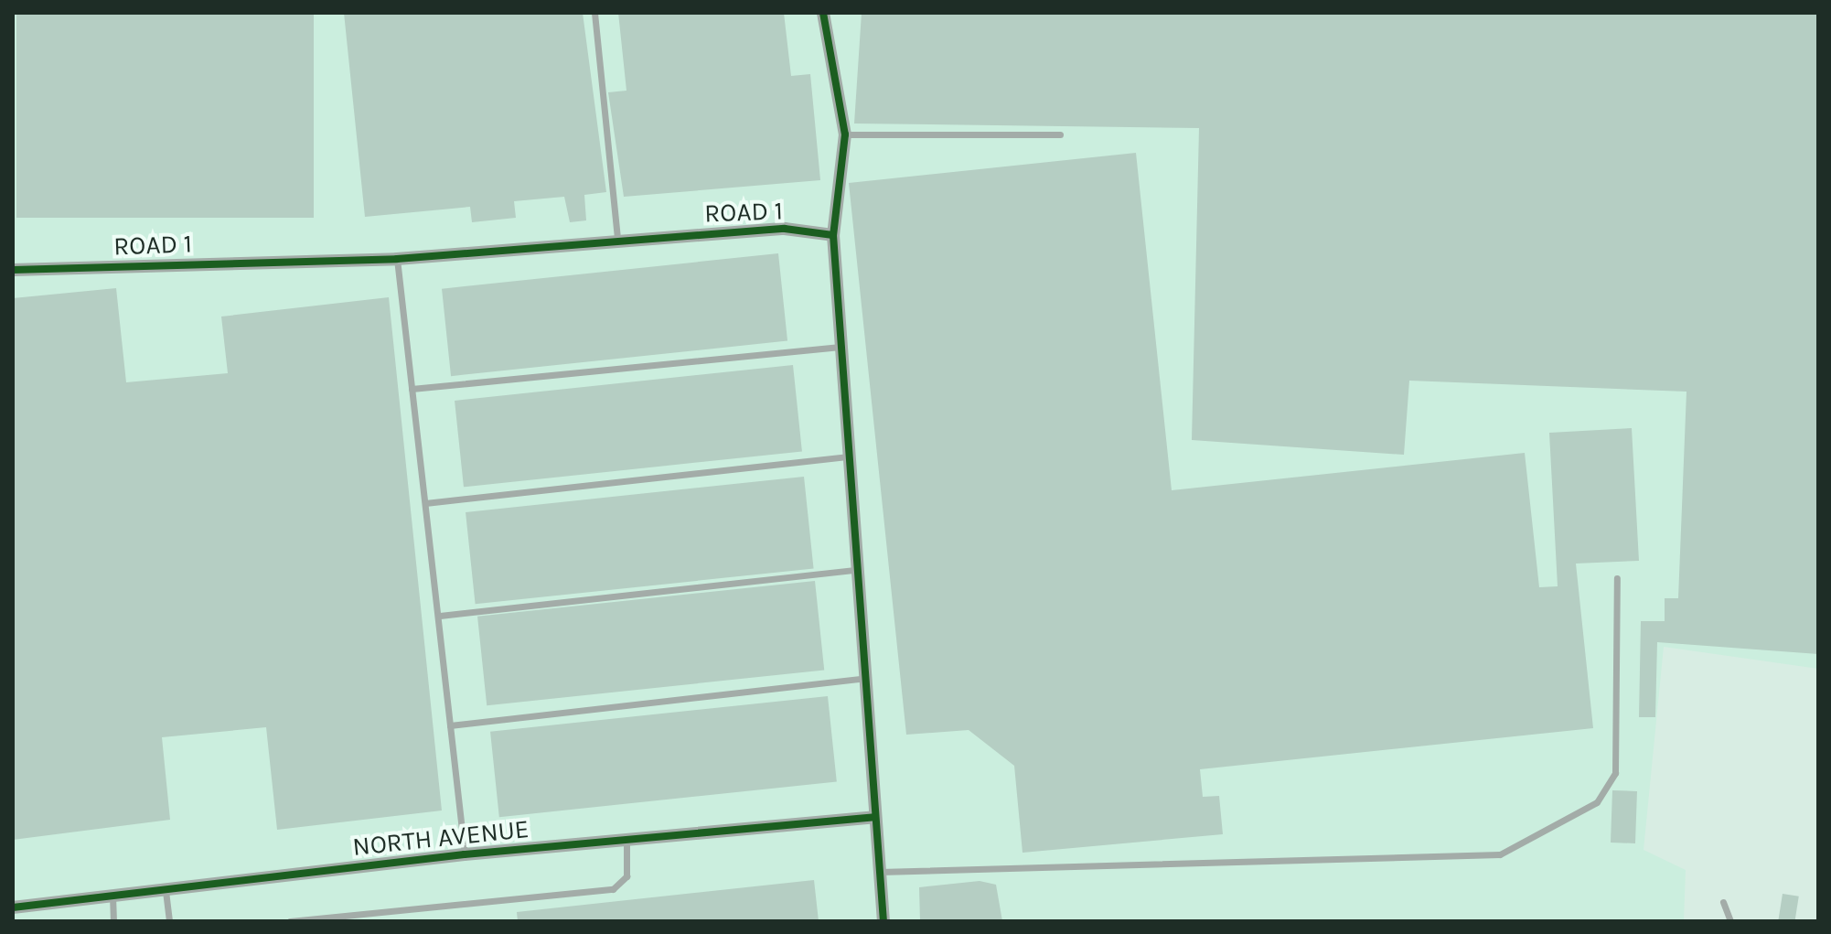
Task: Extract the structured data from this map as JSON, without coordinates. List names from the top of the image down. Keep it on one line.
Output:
{"streets":{"street":["ROAD 1","NORTH AVENUE"]}}
